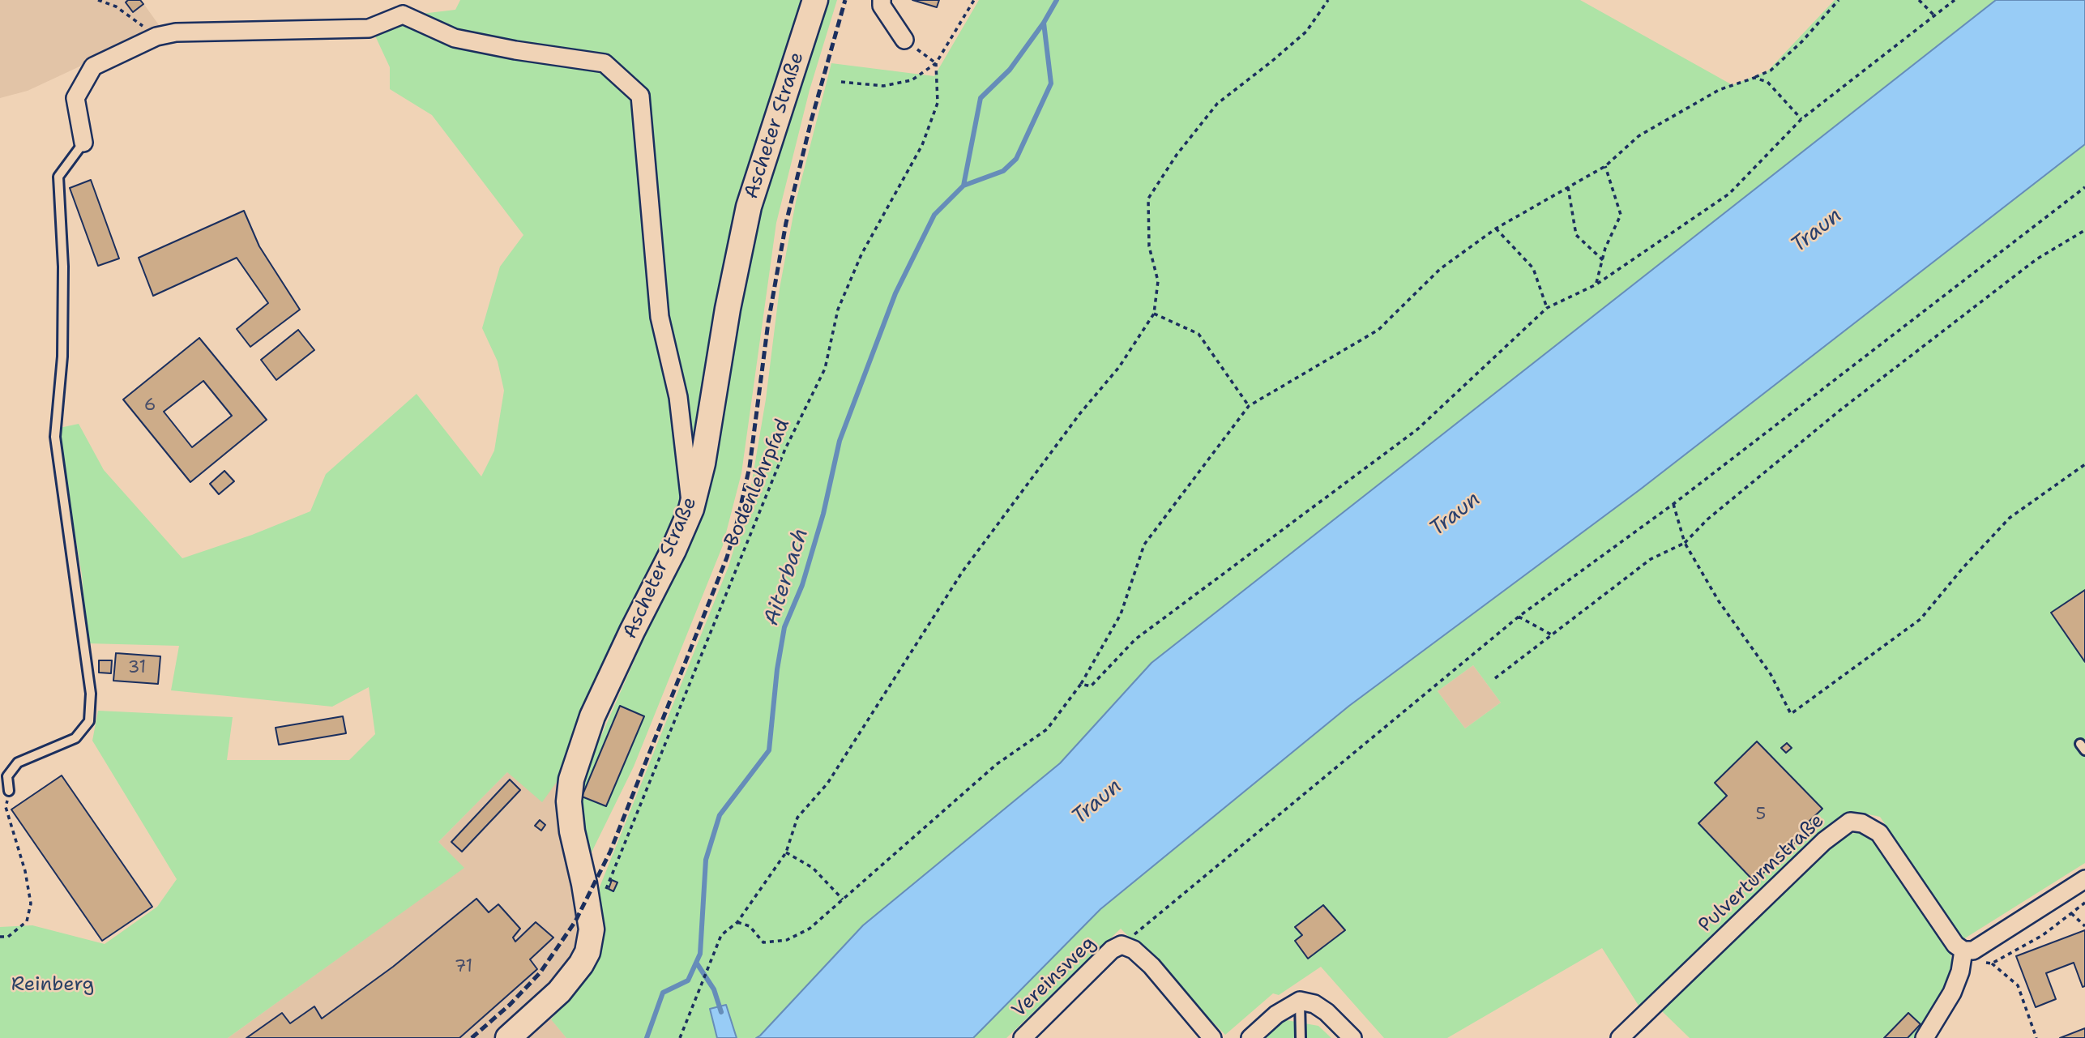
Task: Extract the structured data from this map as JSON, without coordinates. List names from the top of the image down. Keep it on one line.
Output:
{"streets":{"main road":["Ascheter Straße"],"street":["Pulverturmstraße","Vereinsweg"],"path":["Bodenlehrpfad"]},"water":["Traun","Aiterbach"],"parks":["Reinberg"],"house_numbers":["6","31","5","71"]}
